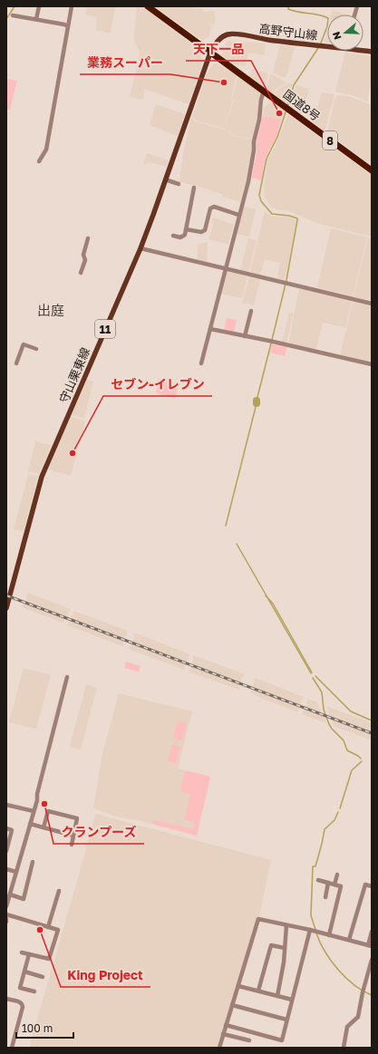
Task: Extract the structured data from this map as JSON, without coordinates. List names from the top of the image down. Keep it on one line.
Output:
{"streets":{"highway":["国道8号","8"],"main road":["高野守山線","11","守山栗東線"]},"crossings":[["高野守山線","国道8号"],["高野守山線","守山栗東線"],["国道8号","守山栗東線"]],"districts":["出庭"],"places":["業務スーパー","天下一品","セブン-イレブン","クランプーズ","King Project"],"scale_bar":"100 m","north":"left"}
